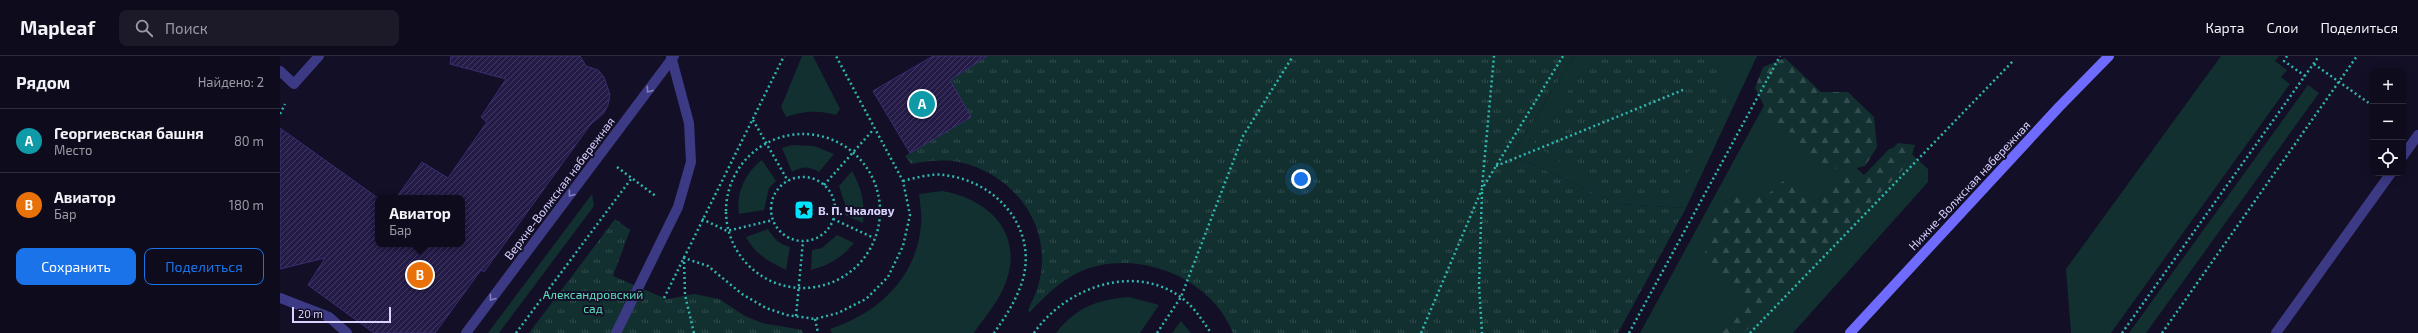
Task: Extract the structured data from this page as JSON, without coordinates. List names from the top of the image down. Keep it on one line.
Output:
{"streets":{"main road":["Нижне-Волжская набережная"],"street":["Верхне-Волжская набережная"]},"one_way":["Верхне-Волжская набережная"],"parks":["Александровский сад"],"places":{"place":["В. П. Чкалову"]},"scale_bar":"20 m","page":{"header":"Mapleaf","search":"Поиск","nav":["Карта","Слои","Поделиться"],"heading":["Рядом","Найдено: 2"],"map_buttons":["+","−"],"pins":["A","B"],"list":[{"mark":"A","name":"Георгиевская башня","note":"Место","value":"80 m"},{"mark":"B","name":"Авиатор","note":"Бар","value":"180 m"}],"popup":["Авиатор","Бар"],"buttons":["Сохранить","Поделиться"],"scale":"20 m"}}
